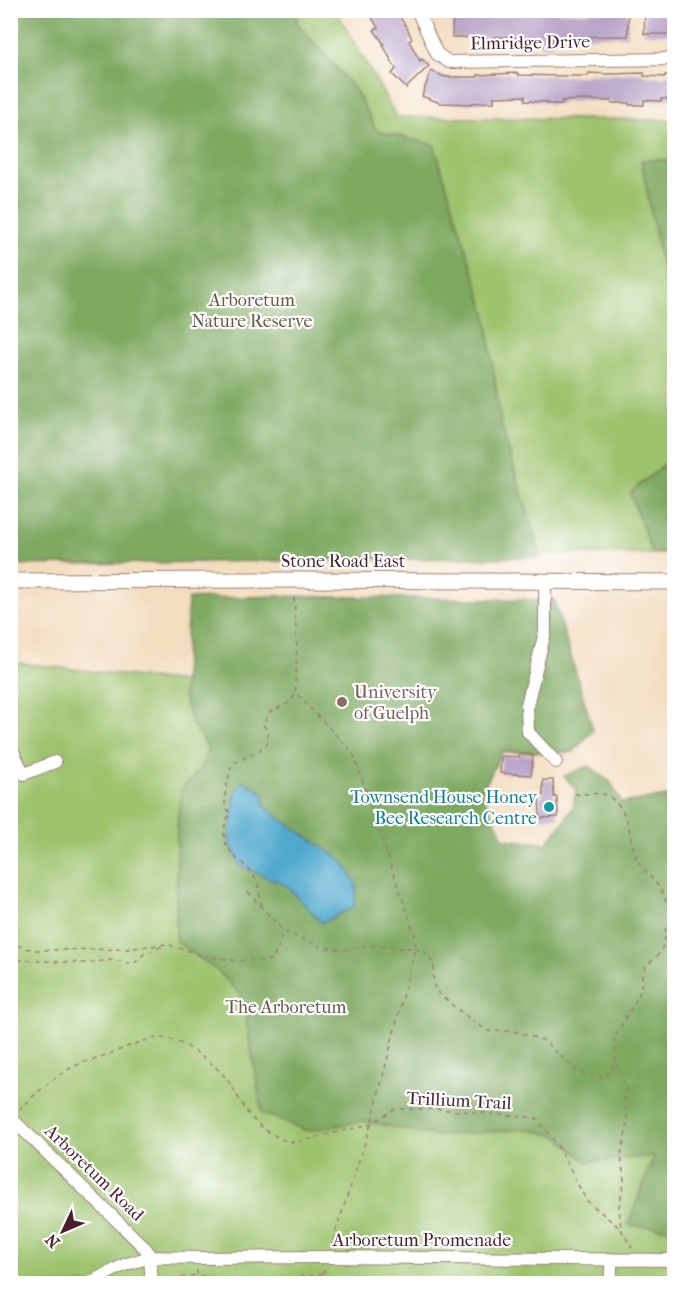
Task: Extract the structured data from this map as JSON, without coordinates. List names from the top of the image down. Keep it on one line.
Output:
{"streets":{"main road":["Stone Road East"],"street":["Elmridge Drive","Arboretum Road","Arboretum Promenade"],"path":["Trillium Trail"]},"crossings":[["Trillium Trail","Arboretum Road"],["Trillium Trail","Arboretum Promenade"],["Arboretum Road","Arboretum Promenade"]],"parks":["Arboretum Nature Reserve","The Arboretum"],"places":["University of Guelph","Townsend House Honey Bee Research Centre"],"north":"bottom left"}
